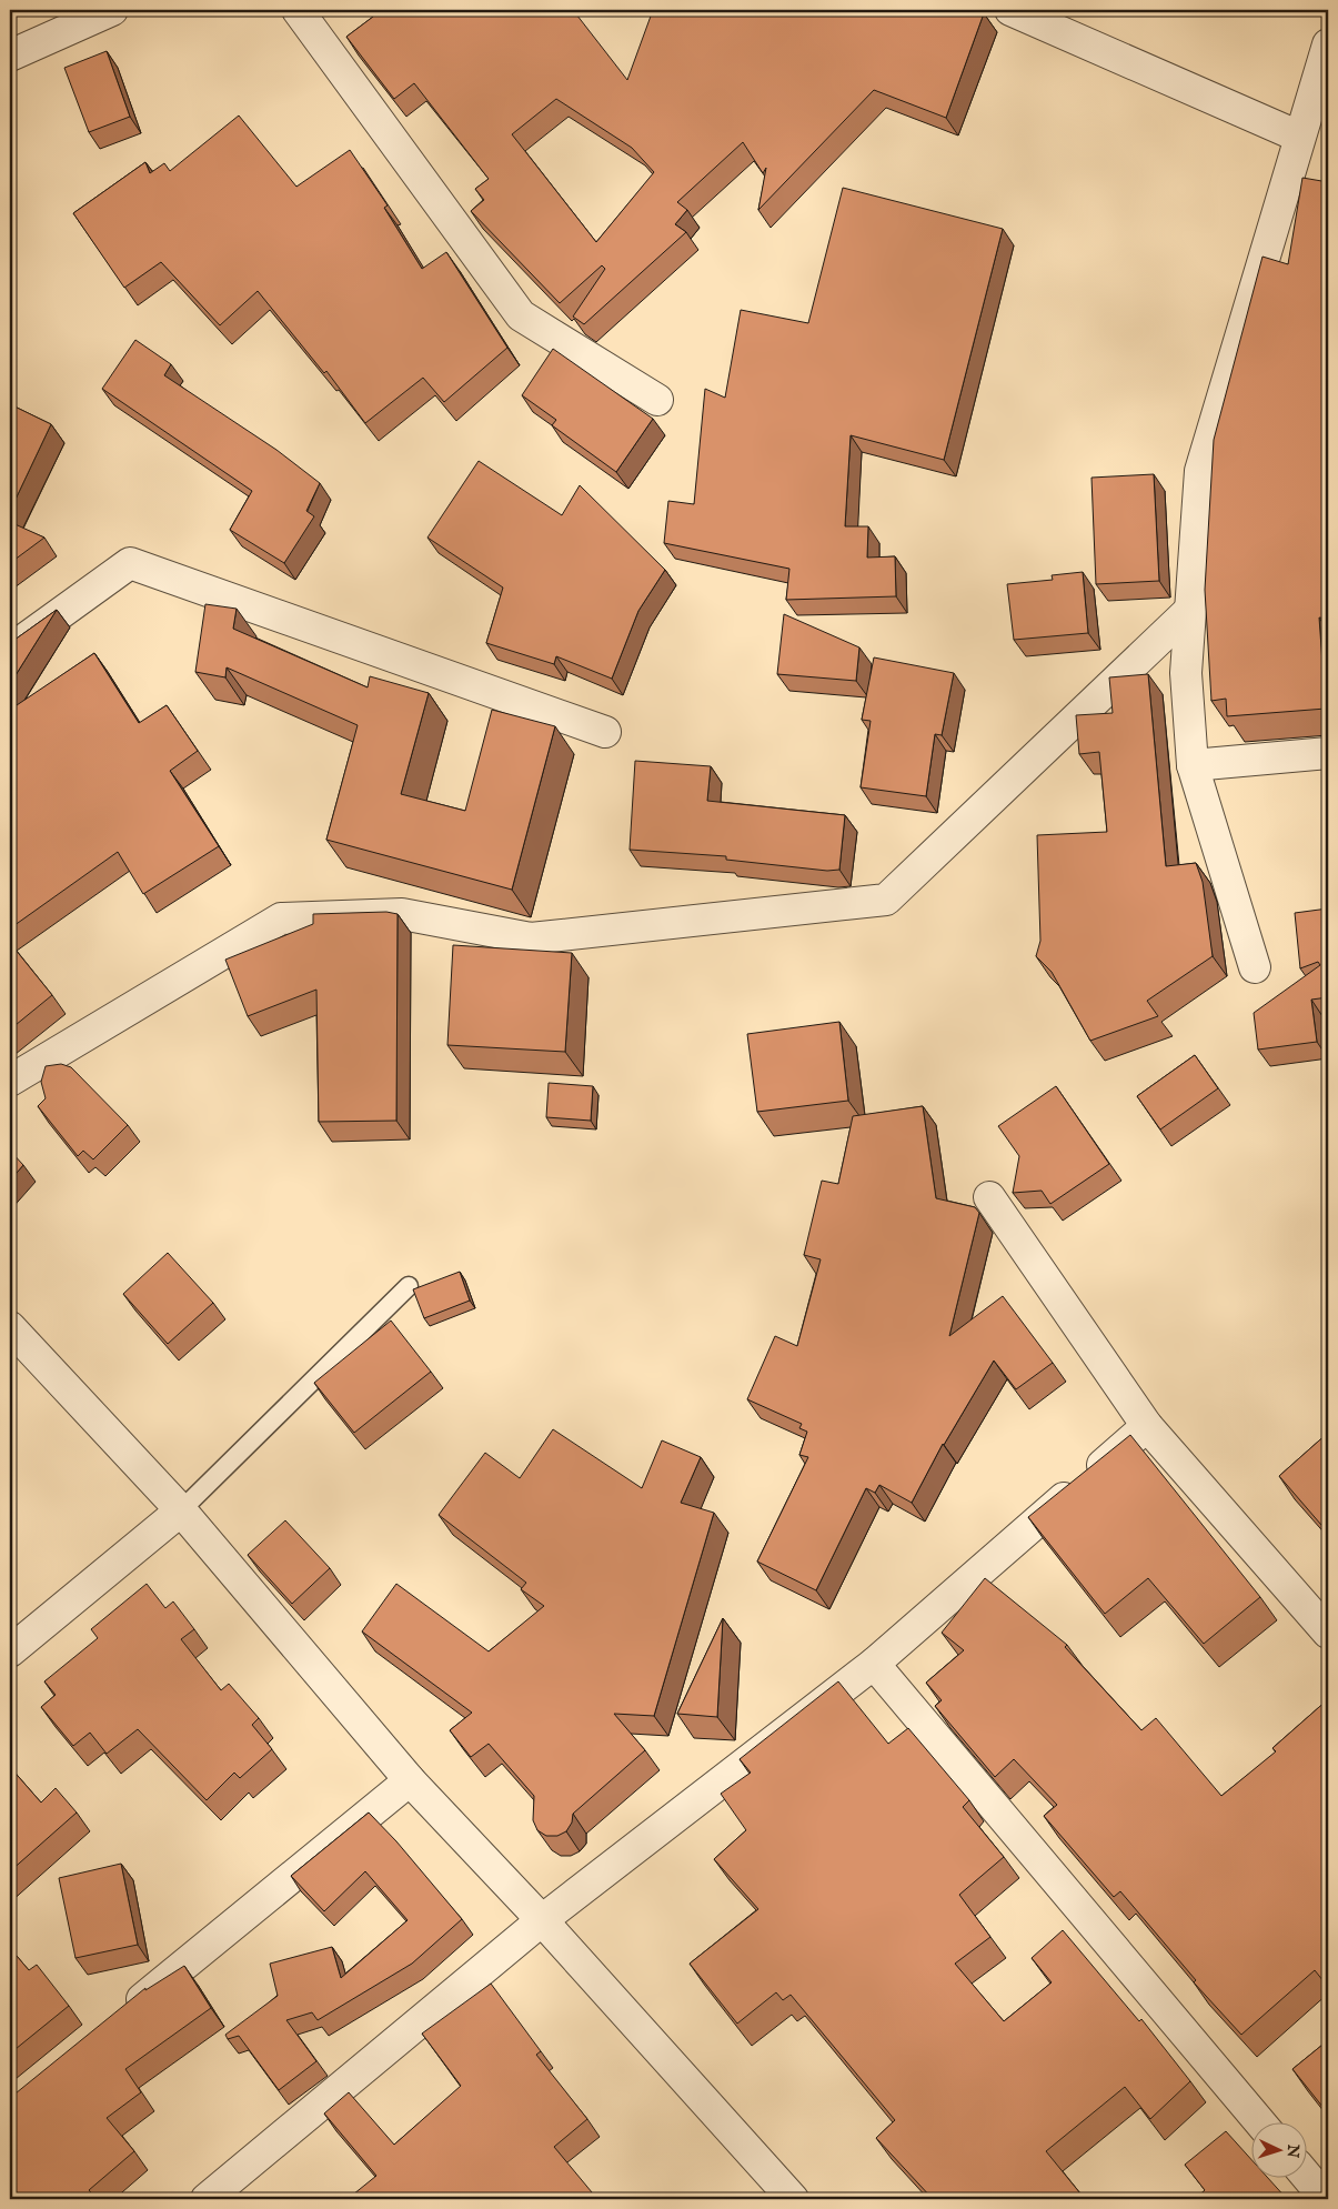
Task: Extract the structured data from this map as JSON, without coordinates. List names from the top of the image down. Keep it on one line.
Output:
{"north":"right"}
